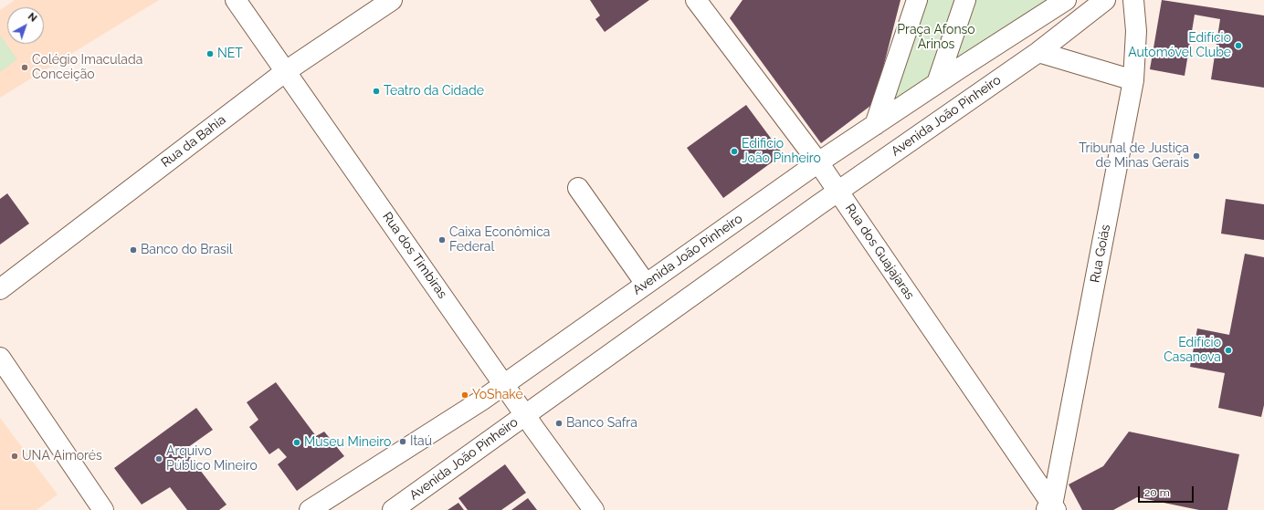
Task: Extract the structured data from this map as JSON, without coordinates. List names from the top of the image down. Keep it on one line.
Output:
{"streets":{"street":["Avenida João Pinheiro","Rua da Bahia","Rua dos Guajajaras","Rua Goiás","Rua dos Timbiras"]},"crossings":[["Avenida João Pinheiro","Rua dos Guajajaras"],["Avenida João Pinheiro","Rua dos Timbiras"],["Rua da Bahia","Rua dos Timbiras"],["Rua dos Guajajaras","Rua Goiás"]],"parks":["Praça Afonso Arinos"],"places":["Edifício Automóvel Clube","NET","Colégio Imaculada Conceição","Teatro da Cidade","Edificio João Pinheiro","Tribunal de Justiça de Minas Gerais","Caixa Econômica Federal","Banco do Brasil","Edifício Casanova","YoShake","Banco Safra","Itaú","Museu Mineiro","UNA Aimorés","Arquivo Público Mineiro"],"scale_bar":"20 m","north":"top right"}
